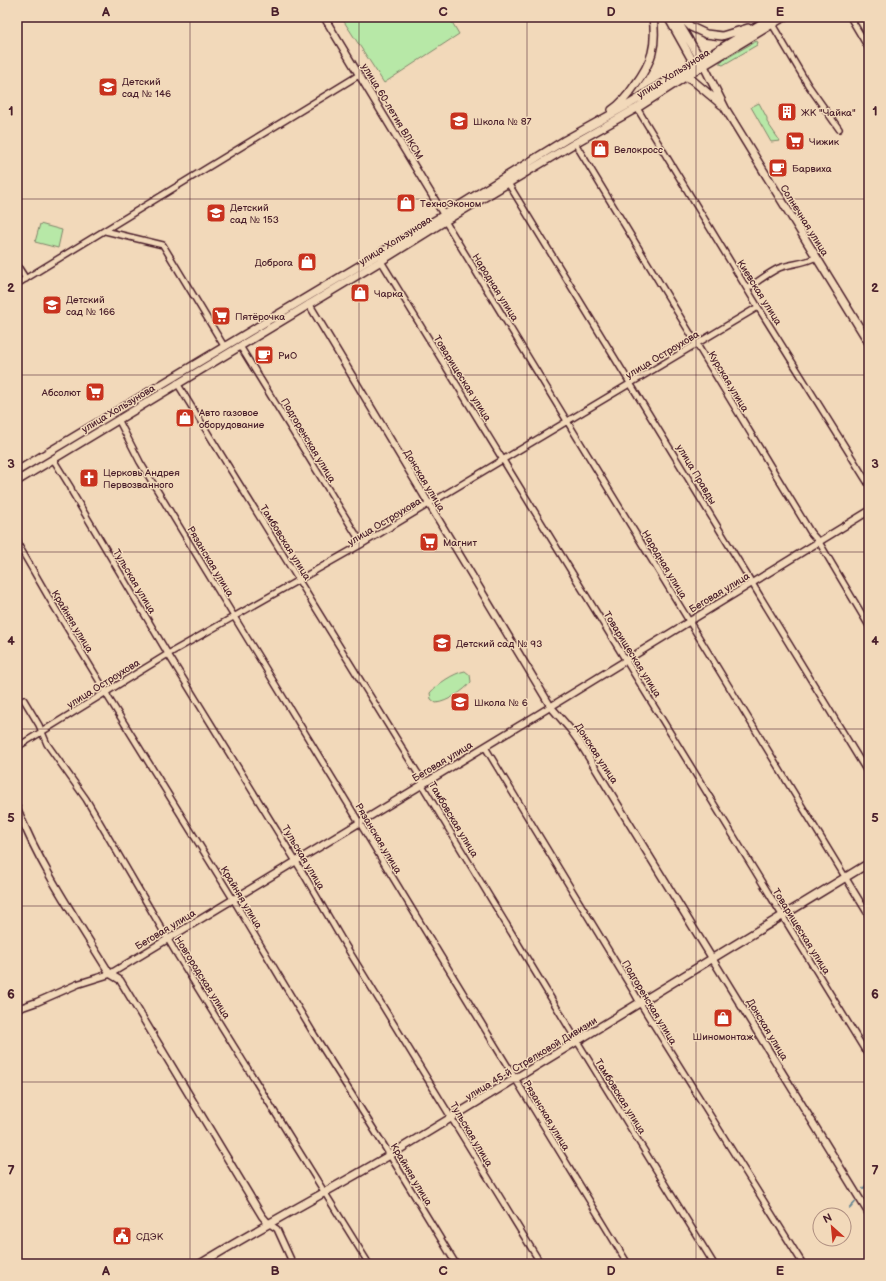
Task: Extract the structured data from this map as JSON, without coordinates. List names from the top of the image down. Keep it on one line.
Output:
{"streets":{"main road":["улица Хользунова","Солнечная улица","улица 45-й Стрелковой Дивизии"],"street":["улица 60-летия ВЛКСМ","Народная улица","Киевская улица","улица Остроухова","Товарищеская улица","Курская улица","Подгоренская улица","улица Правды","Донская улица","Тамбовская улица","Рязанская улица","Тульская улица","Беговая улица","Крайняя улица","Новгородская улица"]},"crossings":[["улица Хользунова","улица 60-летия ВЛКСМ"],["улица Хользунова","Солнечная улица"],["улица Хользунова","Народная улица"],["улица Хользунова","Киевская улица"],["улица Хользунова","Товарищеская улица"],["улица Хользунова","Курская улица"],["улица Хользунова","Подгоренская улица"],["улица Хользунова","улица Правды"],["улица Хользунова","Донская улица"],["улица Хользунова","Тамбовская улица"],["улица Хользунова","Рязанская улица"],["улица Хользунова","Тульская улица"],["улица 60-летия ВЛКСМ","Народная улица"],["Народная улица","улица Остроухова"],["Народная улица","Беговая улица"],["Народная улица","улица 45-й Стрелковой Дивизии"],["Киевская улица","улица Остроухова"],["улица Остроухова","Товарищеская улица"],["улица Остроухова","Курская улица"],["улица Остроухова","Подгоренская улица"],["улица Остроухова","улица Правды"],["улица Остроухова","Донская улица"],["улица Остроухова","Тамбовская улица"],["улица Остроухова","Рязанская улица"],["улица Остроухова","Тульская улица"],["улица Остроухова","Крайняя улица"],["улица Остроухова","Новгородская улица"],["Товарищеская улица","Беговая улица"],["Товарищеская улица","улица 45-й Стрелковой Дивизии"],["Курская улица","Беговая улица"],["Подгоренская улица","Беговая улица"],["Подгоренская улица","улица 45-й Стрелковой Дивизии"],["улица Правды","Беговая улица"],["Донская улица","Беговая улица"],["Донская улица","улица 45-й Стрелковой Дивизии"],["Тамбовская улица","Беговая улица"],["Тамбовская улица","улица 45-й Стрелковой Дивизии"],["Рязанская улица","Беговая улица"],["Рязанская улица","улица 45-й Стрелковой Дивизии"],["Тульская улица","Беговая улица"],["Тульская улица","улица 45-й Стрелковой Дивизии"],["Беговая улица","Крайняя улица"],["Беговая улица","Новгородская улица"],["Крайняя улица","улица 45-й Стрелковой Дивизии"],["Новгородская улица","улица 45-й Стрелковой Дивизии"]],"places":{"school or university":["Детский сад № 146","Школа № 87","Детский сад № 153","Детский сад № 166","Детский сад № 93","Школа № 6"],"building":["ЖК \"Чайка\""],"supermarket":["Чижик","Пятёрочка","Абсолют","Магнит"],"shop":["Велокросс","ТехноЭконом","Доброга","Чарка","Авто газовое оборудование","Шиномонтаж"],"cafe":["Барвиха","РиО"],"church":["Церковь Андрея Первозванного"],"public building":["СДЭК"]},"north":"top left","grid":{"columns":["A","B","C","D","E"],"rows":["1","2","3","4","5","6","7"]}}
